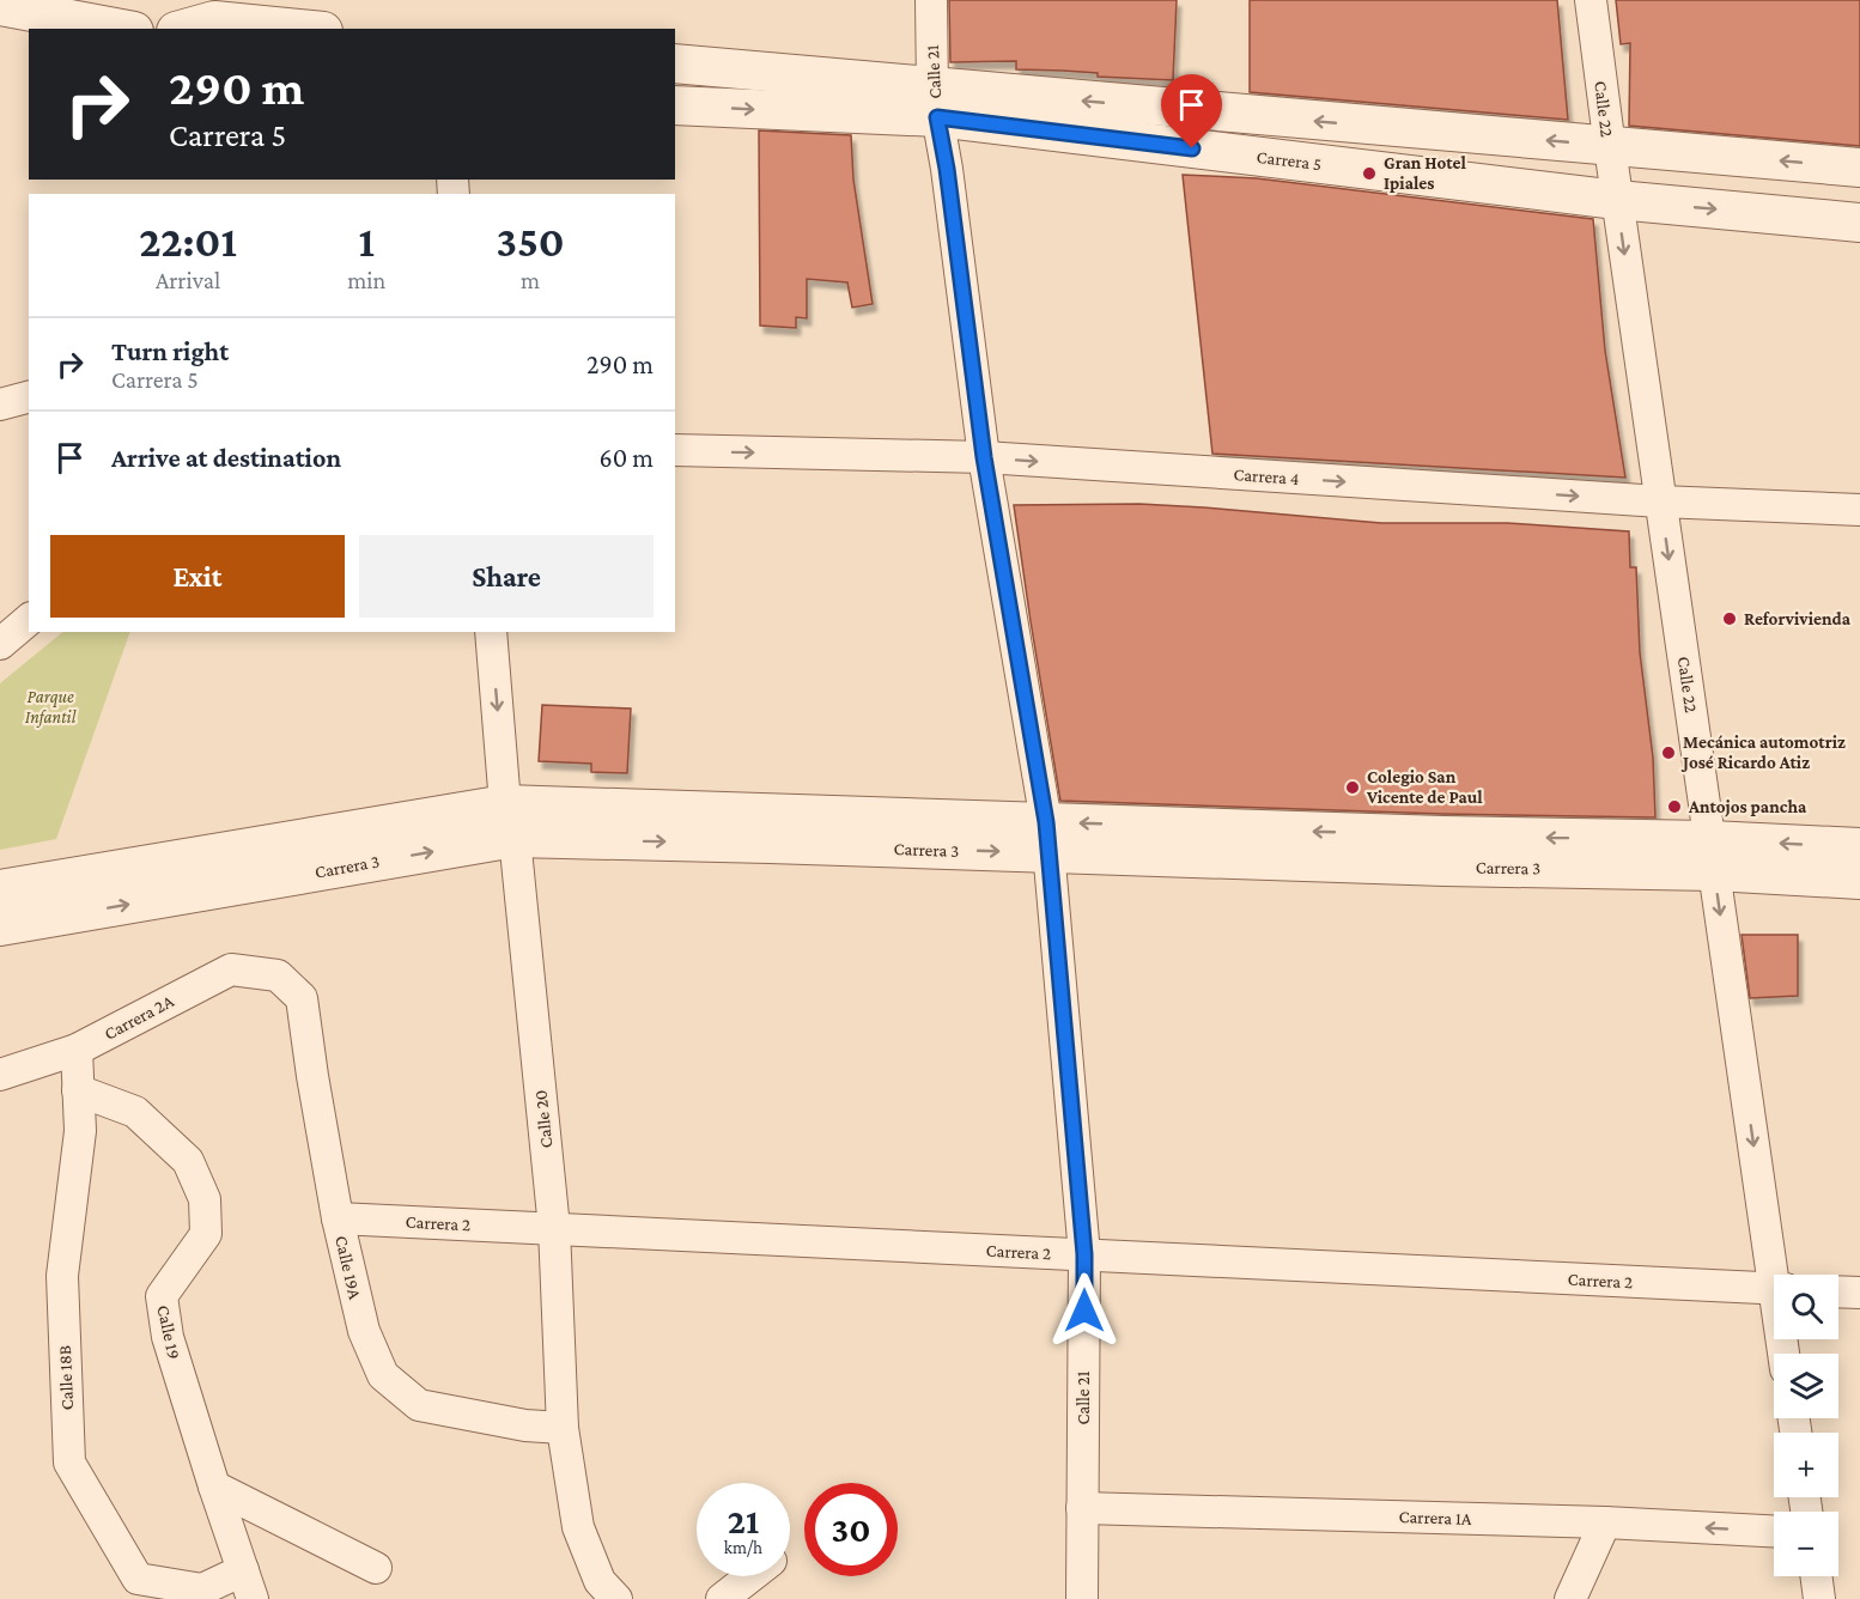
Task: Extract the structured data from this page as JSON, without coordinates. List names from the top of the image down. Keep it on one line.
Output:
{"streets":{"street":["Calle 21","Calle 22","Carrera 5","Carrera 4","Carrera 3","Carrera 2A","Calle 20","Carrera 2","Calle 19A","Calle 19","Calle 18B","Carrera 1A"]},"crossings":[["Calle 21","Carrera 5"],["Calle 21","Carrera 4"],["Calle 21","Carrera 3"],["Calle 21","Carrera 2"],["Calle 21","Carrera 1A"],["Calle 22","Carrera 5"],["Calle 22","Carrera 4"],["Calle 22","Carrera 3"],["Carrera 3","Calle 20"],["Carrera 2A","Calle 19A"],["Carrera 2A","Calle 18B"],["Calle 20","Carrera 2"],["Calle 20","Calle 19A"],["Carrera 2","Calle 19A"],["Calle 19","Calle 18B"]],"one_way":["Calle 22","Carrera 4"],"parks":["Parque Infantil"],"places":["Gran Hotel Ipiales","Reforvivienda","Mecánica automotriz José Ricardo Atiz","Colegio San Vicente de Paul","Antojos pancha"],"page":{"turn":["290 m","Carrera 5"],"eta":["22:01","Arrival","1","min","350","m"],"list":[{"name":"Turn right","note":"Carrera 5","value":"290 m"},{"name":"Arrive at destination","value":"60 m"}],"buttons":["Exit","Share"],"map_buttons":["+","−"],"speed":"21 km/h","limit":"30"}}
